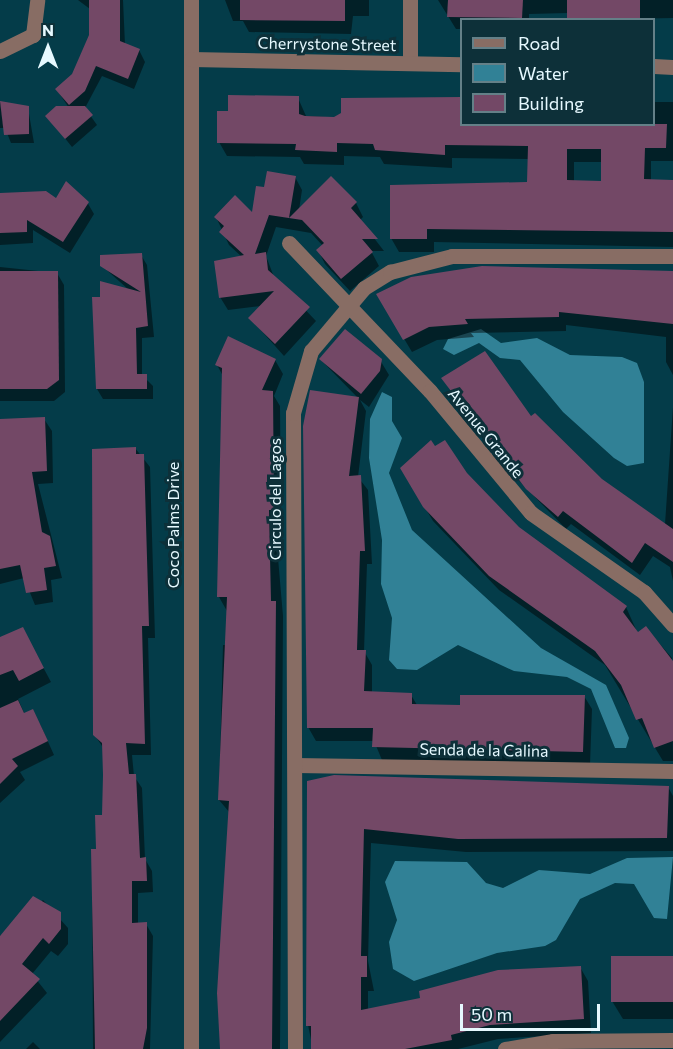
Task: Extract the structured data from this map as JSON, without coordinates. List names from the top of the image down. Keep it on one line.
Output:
{"streets":{"street":["Cherrystone Street","Avenue Grande","Circulo del Lagos","Coco Palms Drive","Senda de la Calina"]},"crossings":[["Cherrystone Street","Coco Palms Drive"],["Avenue Grande","Circulo del Lagos"],["Circulo del Lagos","Senda de la Calina"]],"legend":["Road","Water","Building"],"scale_bar":"50 m","north":"top"}
